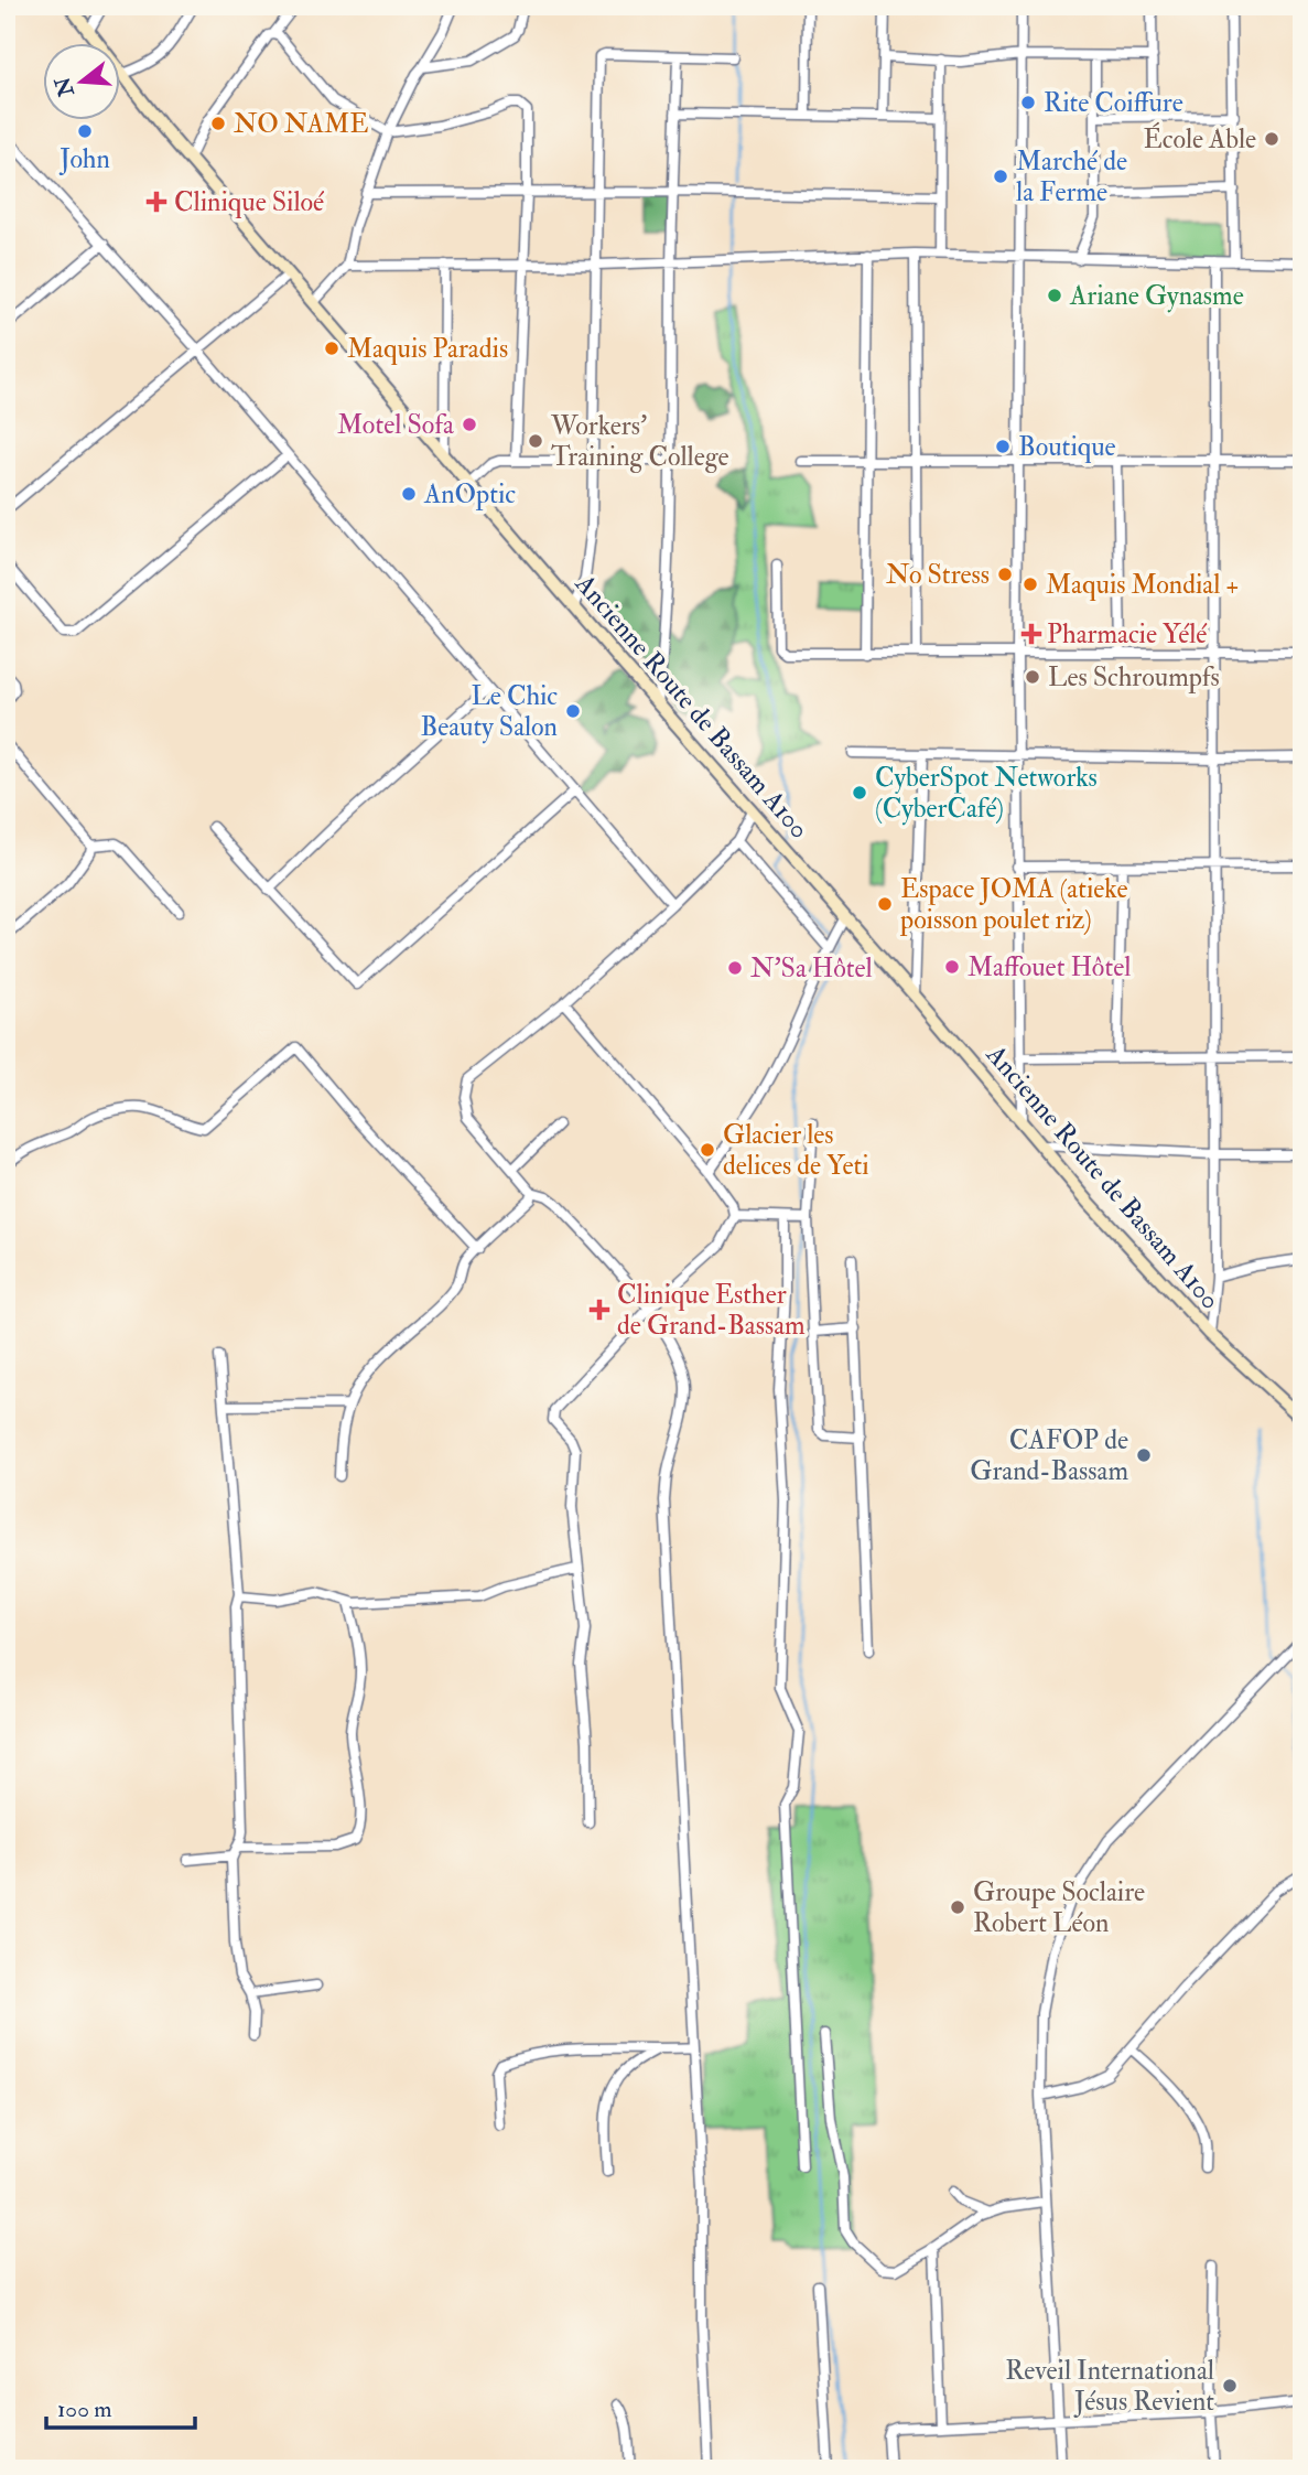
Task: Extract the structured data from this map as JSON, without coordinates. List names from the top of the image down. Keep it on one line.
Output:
{"streets":{"main road":["Ancienne Route de Bassam A100"]},"places":{"other":["Rite Coiffure","NO NAME","John","École Able","Marché de la Ferme","Ariane Gynasme","Maquis Paradis","Motel Sofa","Workers' Training College","Boutique","AnOptic","No Stress","Maquis Mondial +","Les Schroumpfs","Le Chic Beauty Salon","CyberSpot Networks (CyberCafé)","Espace JOMA (atieke poisson poulet riz)","Maffouet Hôtel","N’Sa Hôtel","Glacier les delices de Yeti","CAFOP de Grand-Bassam","Groupe Soclaire Robert Léon","Reveil International Jésus Revient"],"health":["Clinique Siloé","Pharmacie Yélé","Clinique Esther de Grand-Bassam"]},"scale_bar":"100 m","north":"left"}
